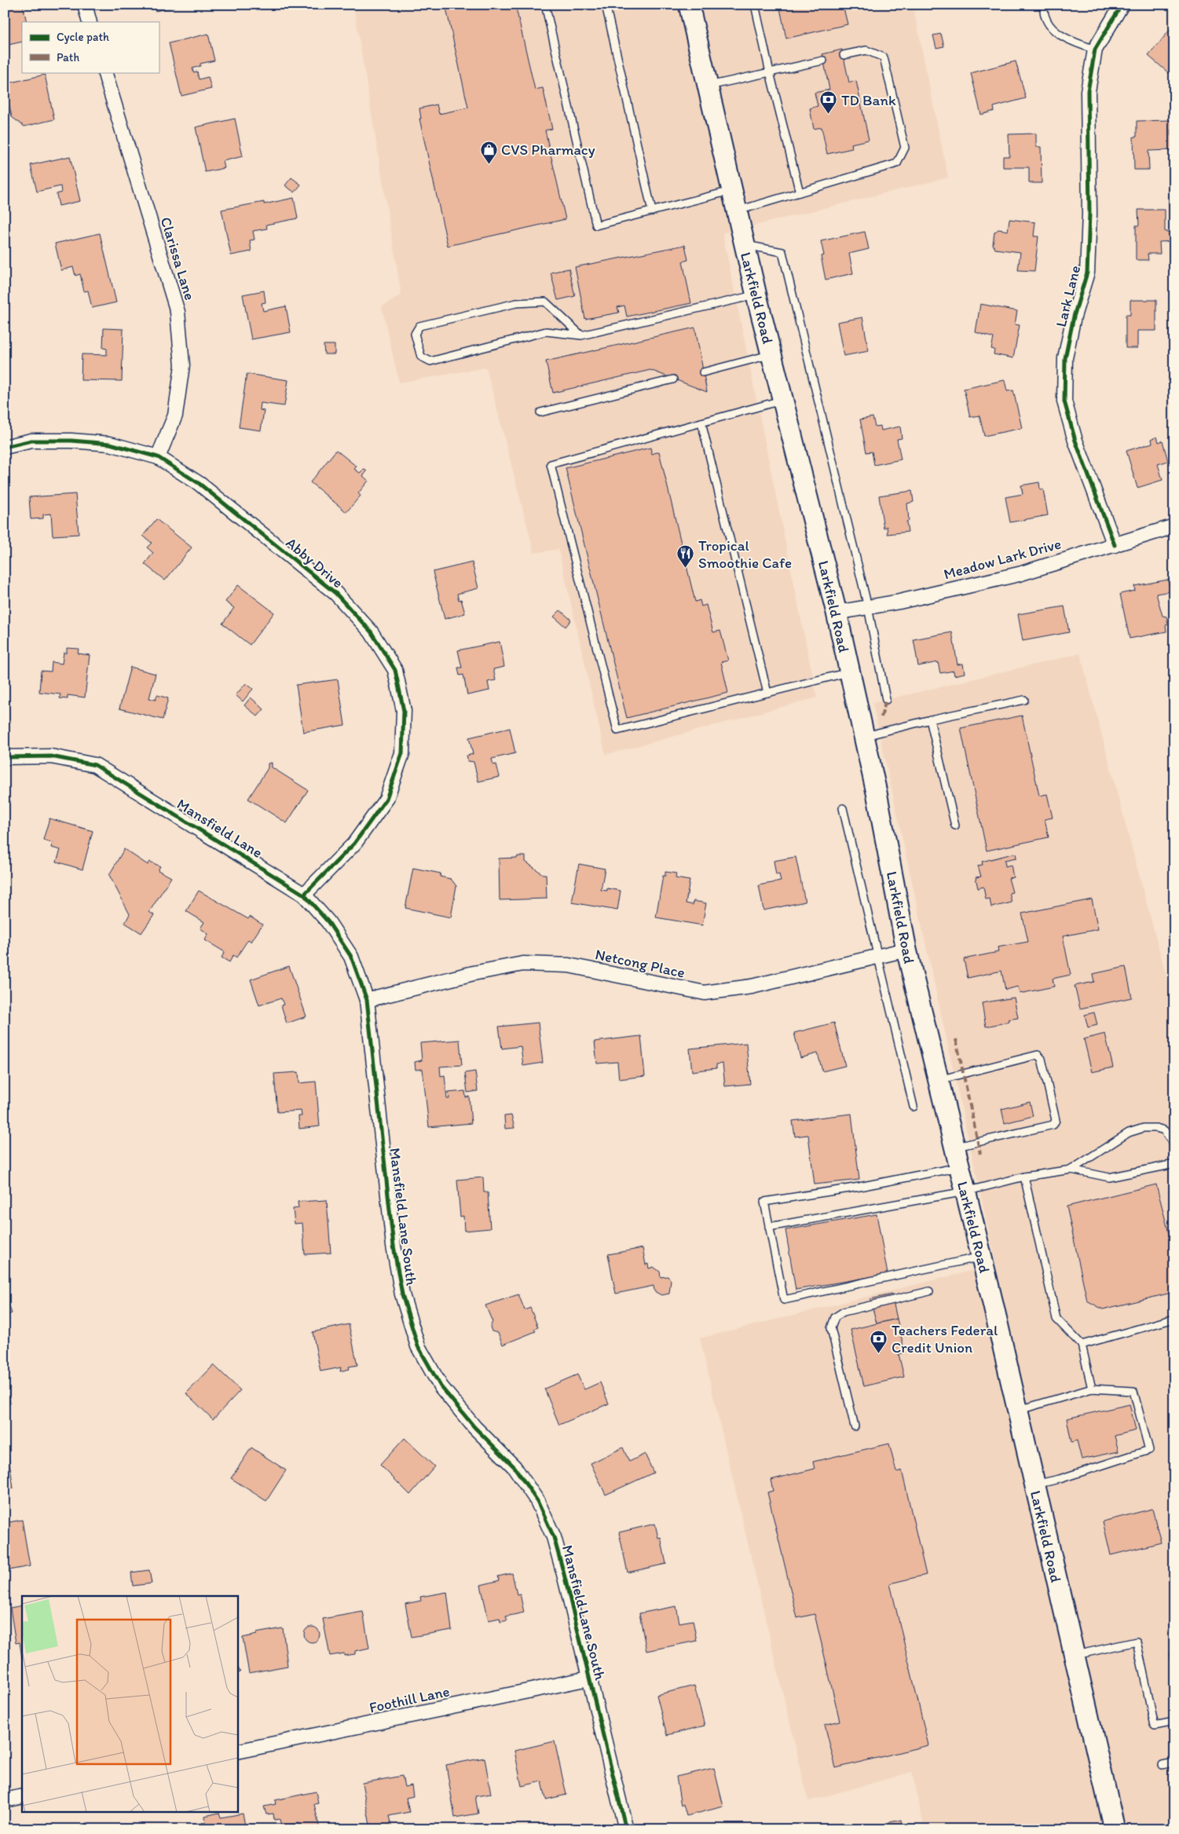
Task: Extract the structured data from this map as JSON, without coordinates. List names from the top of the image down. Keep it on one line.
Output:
{"streets":{"main road":["Larkfield Road"],"street":["Clarissa Lane","Lark Lane","Meadow Lark Drive","Abby Drive","Mansfield Lane","Netcong Place","Mansfield Lane South","Foothill Lane"]},"crossings":[["Clarissa Lane","Abby Drive"],["Lark Lane","Meadow Lark Drive"],["Larkfield Road","Meadow Lark Drive"],["Larkfield Road","Netcong Place"],["Abby Drive","Mansfield Lane"],["Mansfield Lane","Netcong Place"],["Mansfield Lane","Mansfield Lane South"],["Netcong Place","Mansfield Lane South"],["Mansfield Lane South","Foothill Lane"]],"places":{"bank":["TD Bank","Teachers Federal Credit Union"],"shop":["CVS Pharmacy"],"restaurant":["Tropical Smoothie Cafe"]},"legend":["Cycle path","Path"]}
